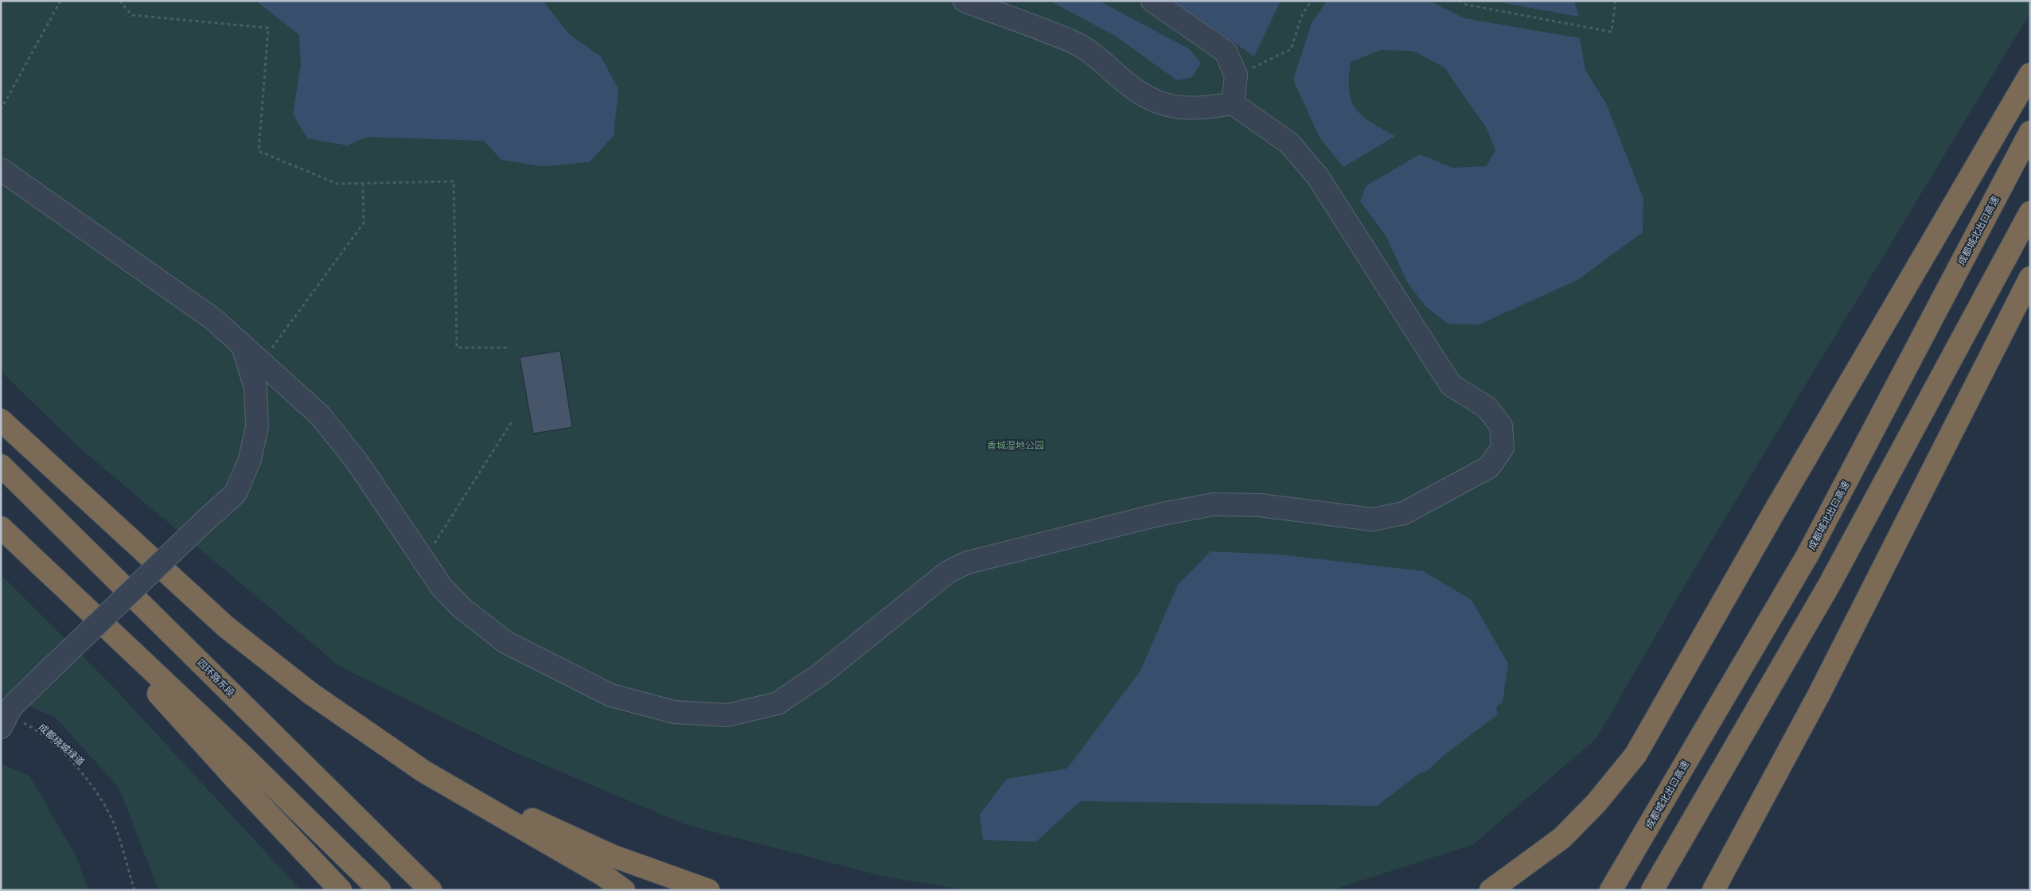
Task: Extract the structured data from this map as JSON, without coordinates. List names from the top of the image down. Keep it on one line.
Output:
{"streets":{"highway":["成都城北出口高速","四环路东段"],"path":["成都绕城绿道"]},"parks":["香城湿地公园"]}
